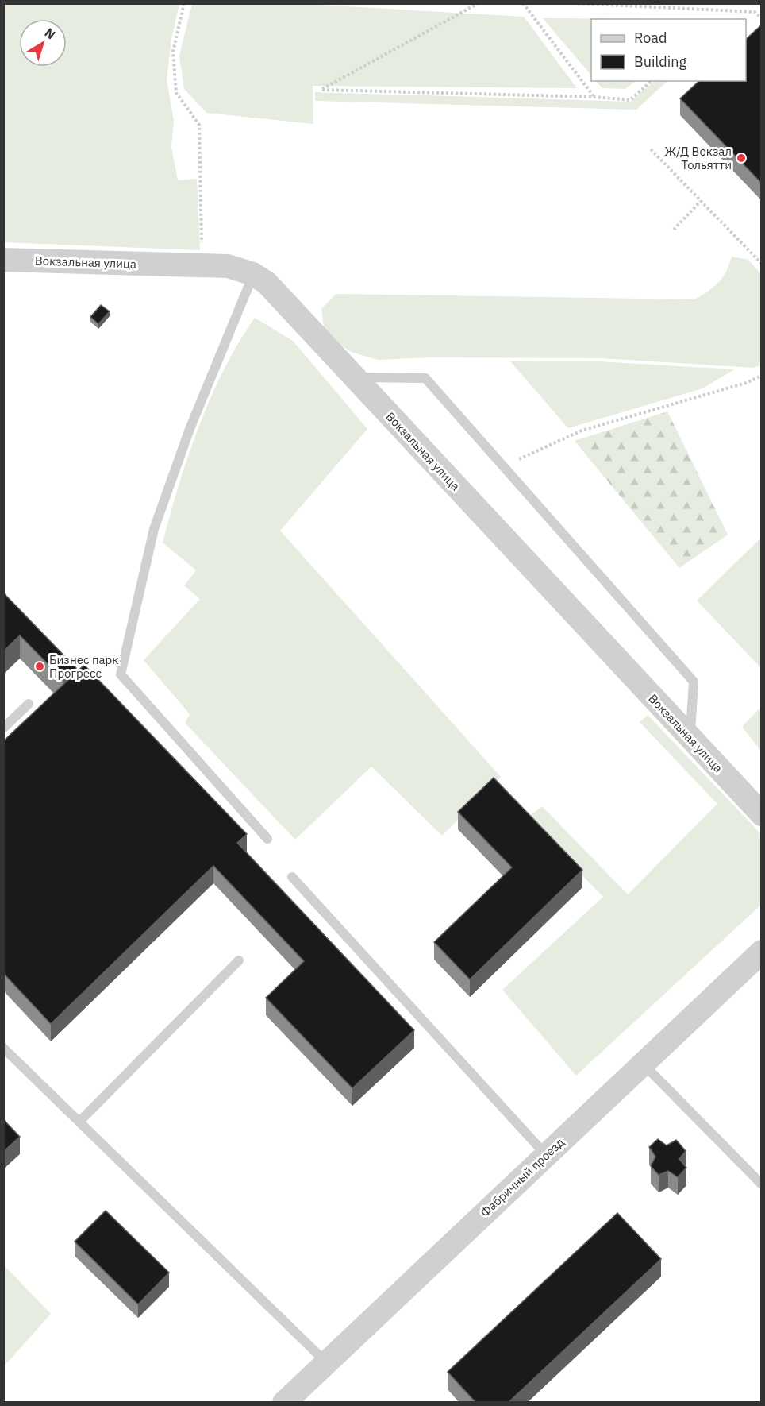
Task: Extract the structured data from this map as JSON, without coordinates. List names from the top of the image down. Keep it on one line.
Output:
{"streets":{"street":["Вокзальная улица","Фабричный проезд"]},"places":["Ж/Д Вокзал Тольятти","Бизнес парк Прогресс"],"legend":["Road","Building"],"north":"top right"}
